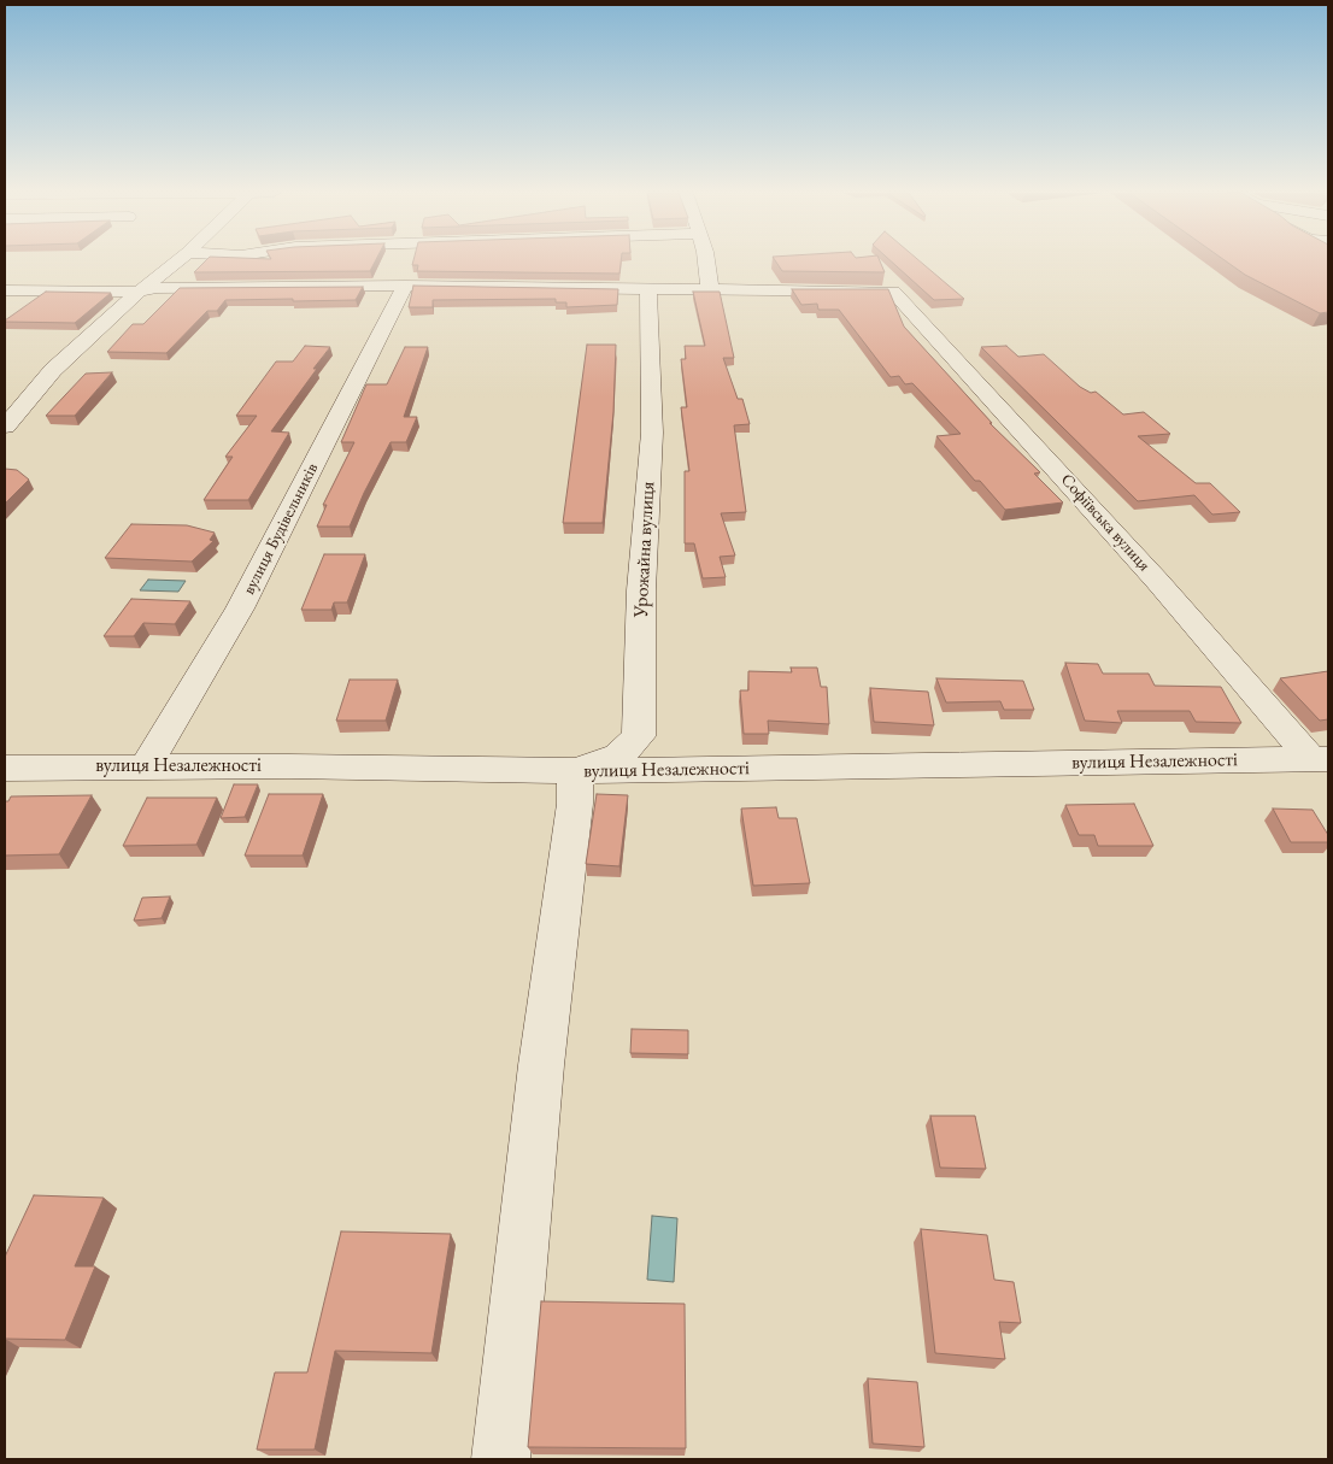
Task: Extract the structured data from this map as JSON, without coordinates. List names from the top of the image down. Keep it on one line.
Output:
{"streets":{"street":["Софіївська вулиця","вулиця Будівельників","Урожайна вулиця","вулиця Незалежності"]},"crossings":[["Софіївська вулиця","вулиця Незалежності"],["вулиця Будівельників","вулиця Незалежності"],["Урожайна вулиця","вулиця Незалежності"]]}
